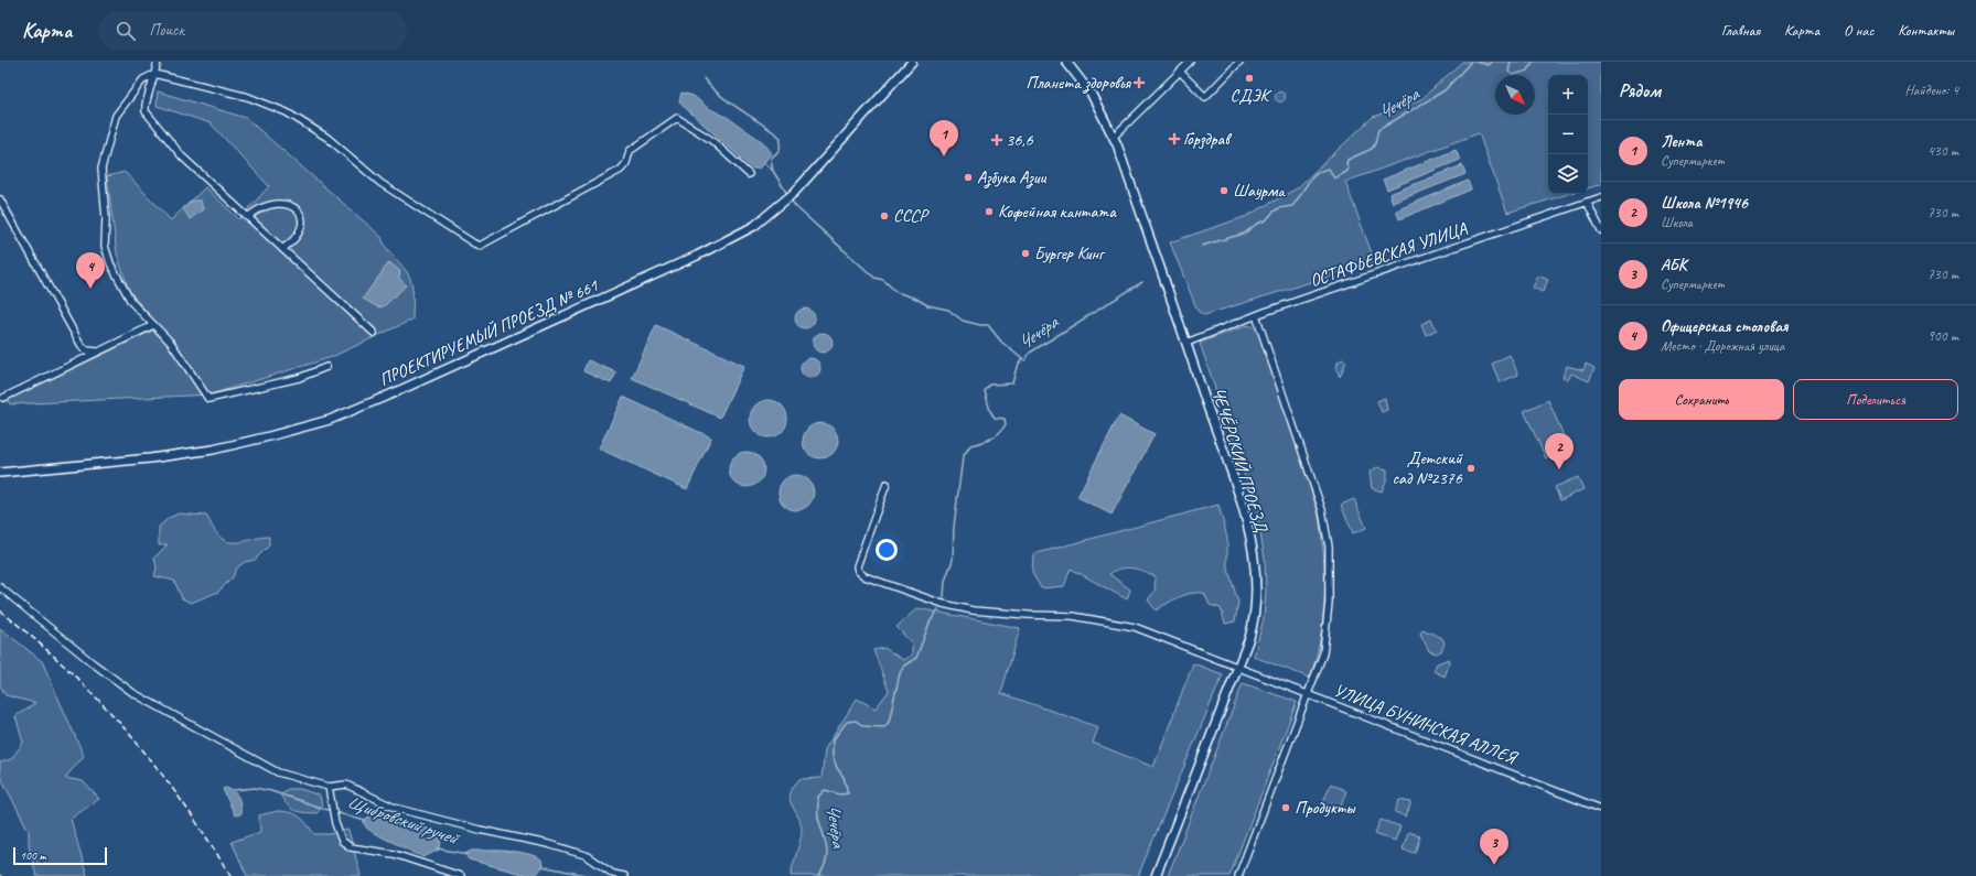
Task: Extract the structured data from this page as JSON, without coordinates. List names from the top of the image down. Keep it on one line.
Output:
{"streets":{"main road":["ПРОЕКТИРУЕМЫЙ ПРОЕЗД № 661","ЧЕЧЁРСКИЙ ПРОЕЗД"],"street":["ОСТАФЬЕВСКАЯ УЛИЦА","УЛИЦА БУНИНСКАЯ АЛЛЕЯ"]},"crossings":[["ОСТАФЬЕВСКАЯ УЛИЦА","ЧЕЧЁРСКИЙ ПРОЕЗД"],["ЧЕЧЁРСКИЙ ПРОЕЗД","УЛИЦА БУНИНСКАЯ АЛЛЕЯ"]],"water":["Чечёра","Щибровский ручей"],"places":{"other":["СДЭК","Азбука Азии","Шаурма","Кофейная кантата","СССР","Бургер Кинг","Детский сад №2376","Продукты"],"health":["Планета здоровья","Горздрав","36,6"]},"scale_bar":"100 m","north":"bottom right","page":{"header":"Карта","search":"Поиск","nav":["Главная","Карта","О нас","Контакты"],"heading":["Рядом","Найдено: 4"],"map_buttons":["+","−"],"list":[{"mark":"1","name":"Лента","note":"Супермаркет","value":"430 m"},{"mark":"2","name":"Школа №1946","note":"Школа","value":"730 m"},{"mark":"3","name":"АБК","note":"Супермаркет","value":"730 m"},{"mark":"4","name":"Офицерская столовая","note":"Место · Дорожная улица","value":"900 m"}],"pins":["1","4","2","3"],"buttons":["Сохранить","Поделиться"],"scale":"100 m"}}
